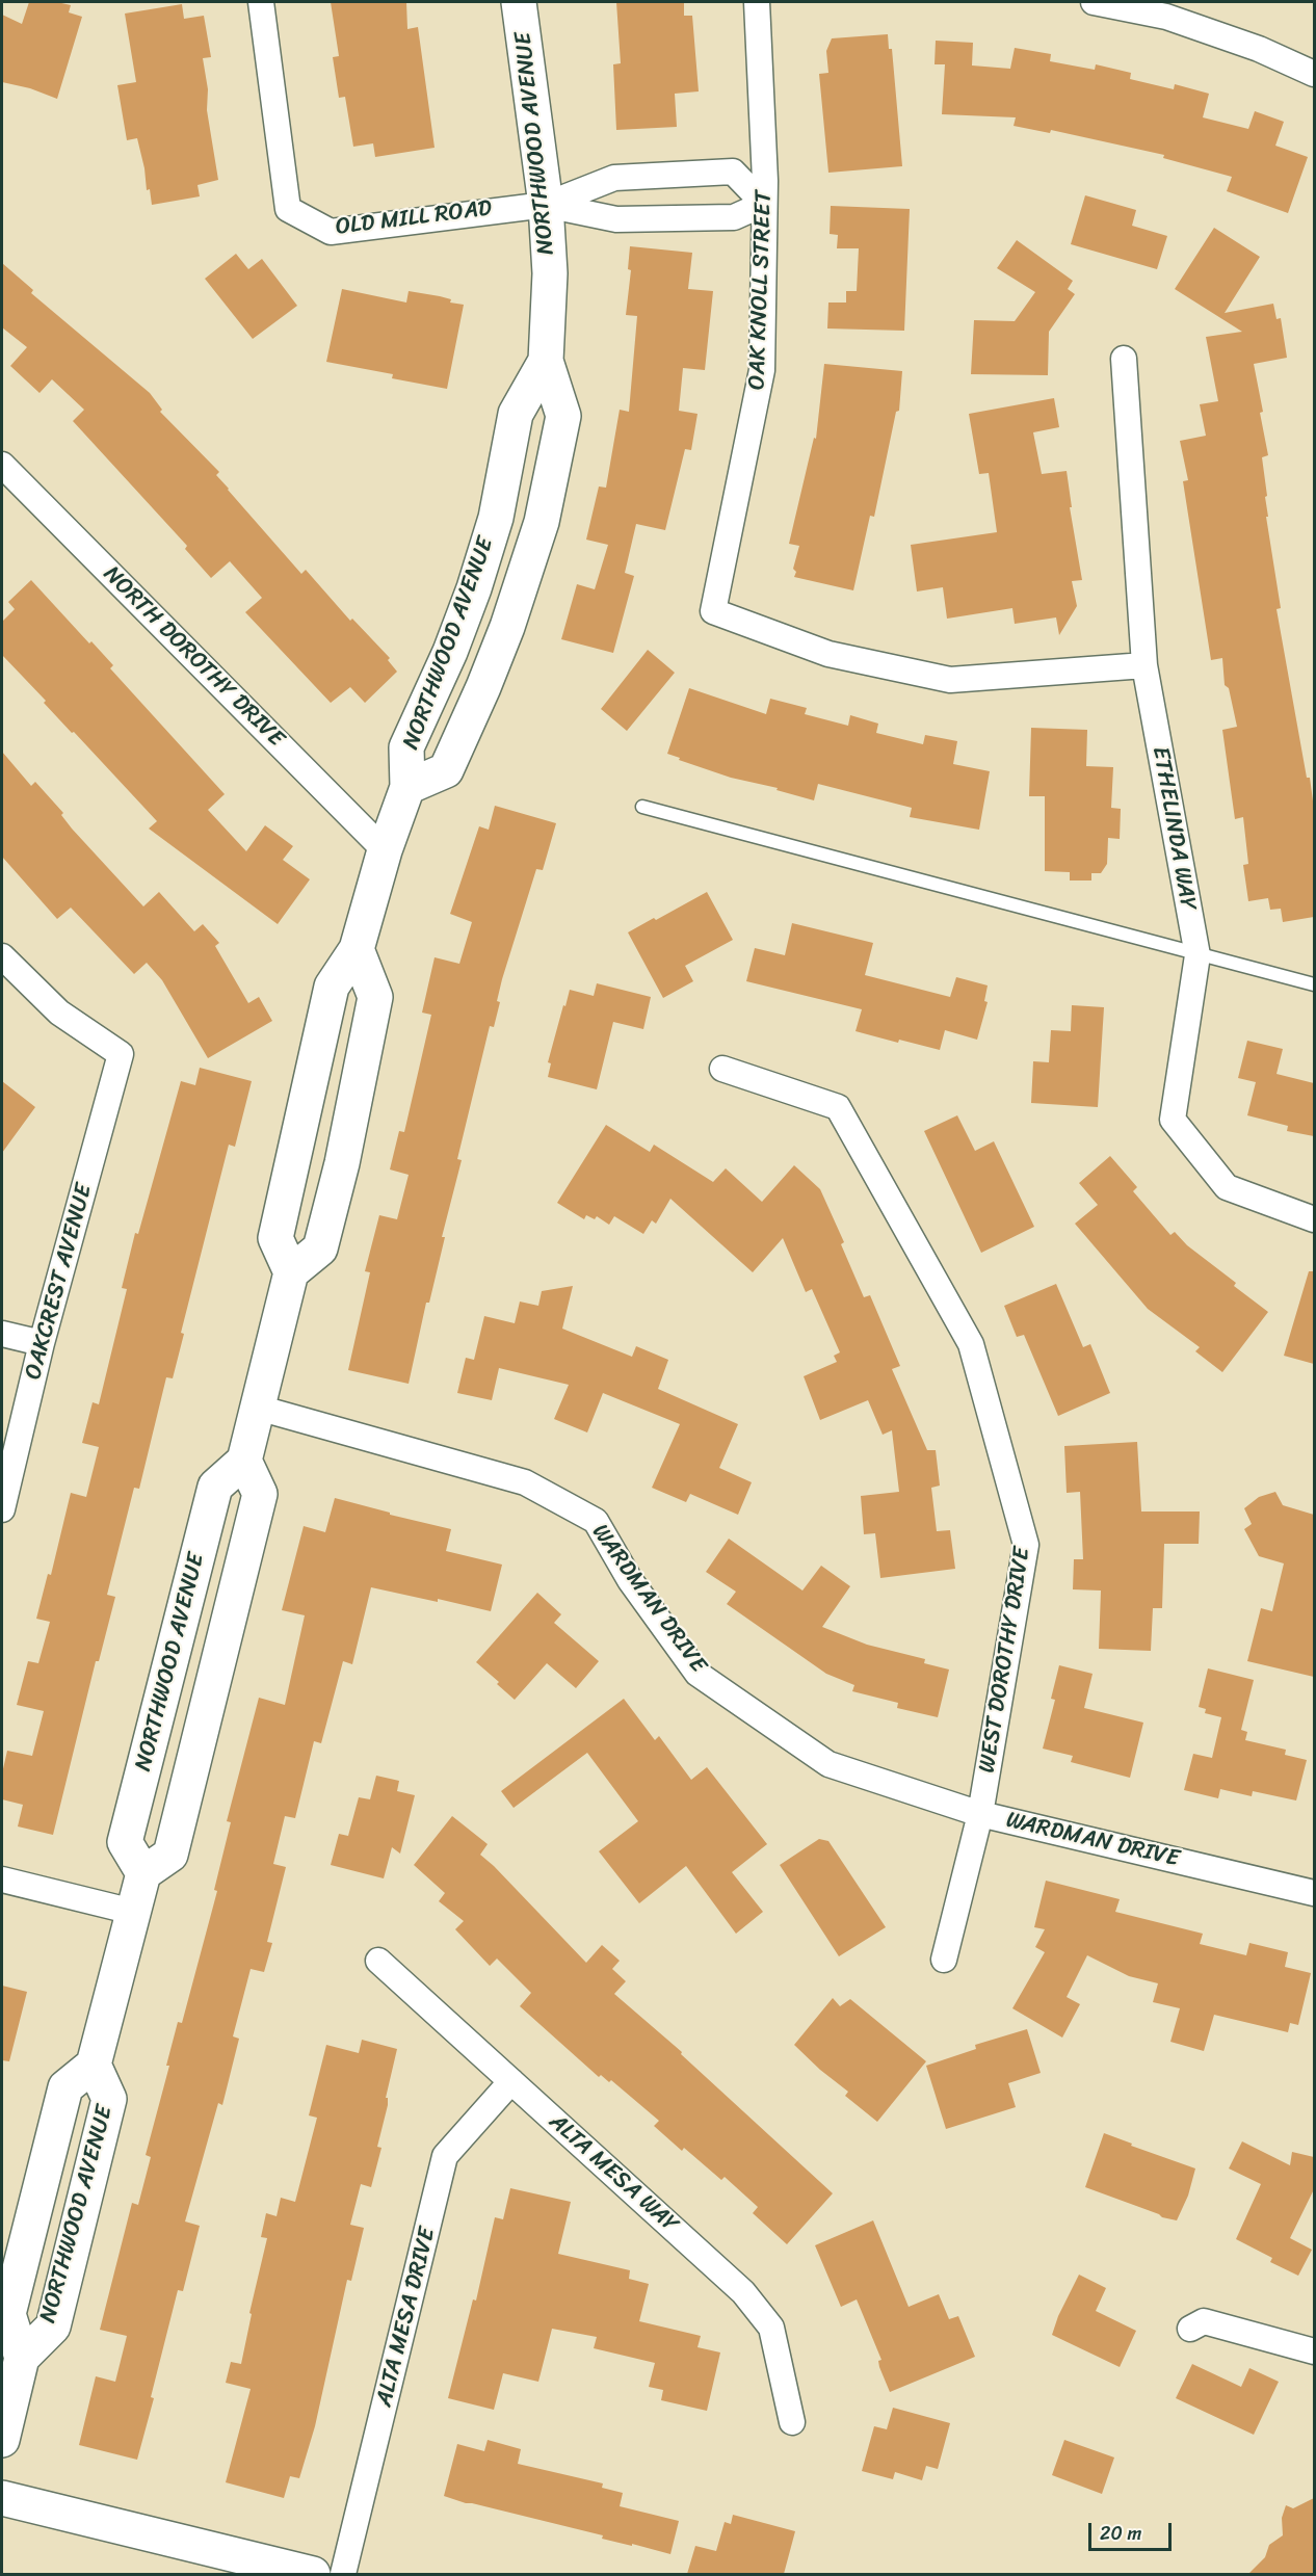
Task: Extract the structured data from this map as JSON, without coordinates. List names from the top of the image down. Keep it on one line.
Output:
{"streets":{"street":["NORTHWOOD AVENUE","OLD MILL ROAD","OAK KNOLL STREET","NORTH DOROTHY DRIVE","ETHELINDA WAY","OAKCREST AVENUE","WARDMAN DRIVE","WEST DOROTHY DRIVE","ALTA MESA WAY","ALTA MESA DRIVE"]},"crossings":[["NORTHWOOD AVENUE","OLD MILL ROAD"],["NORTHWOOD AVENUE","NORTH DOROTHY DRIVE"],["OLD MILL ROAD","OAK KNOLL STREET"],["OAK KNOLL STREET","ETHELINDA WAY"],["WARDMAN DRIVE","WEST DOROTHY DRIVE"],["ALTA MESA WAY","ALTA MESA DRIVE"]],"scale_bar":"20 m"}
